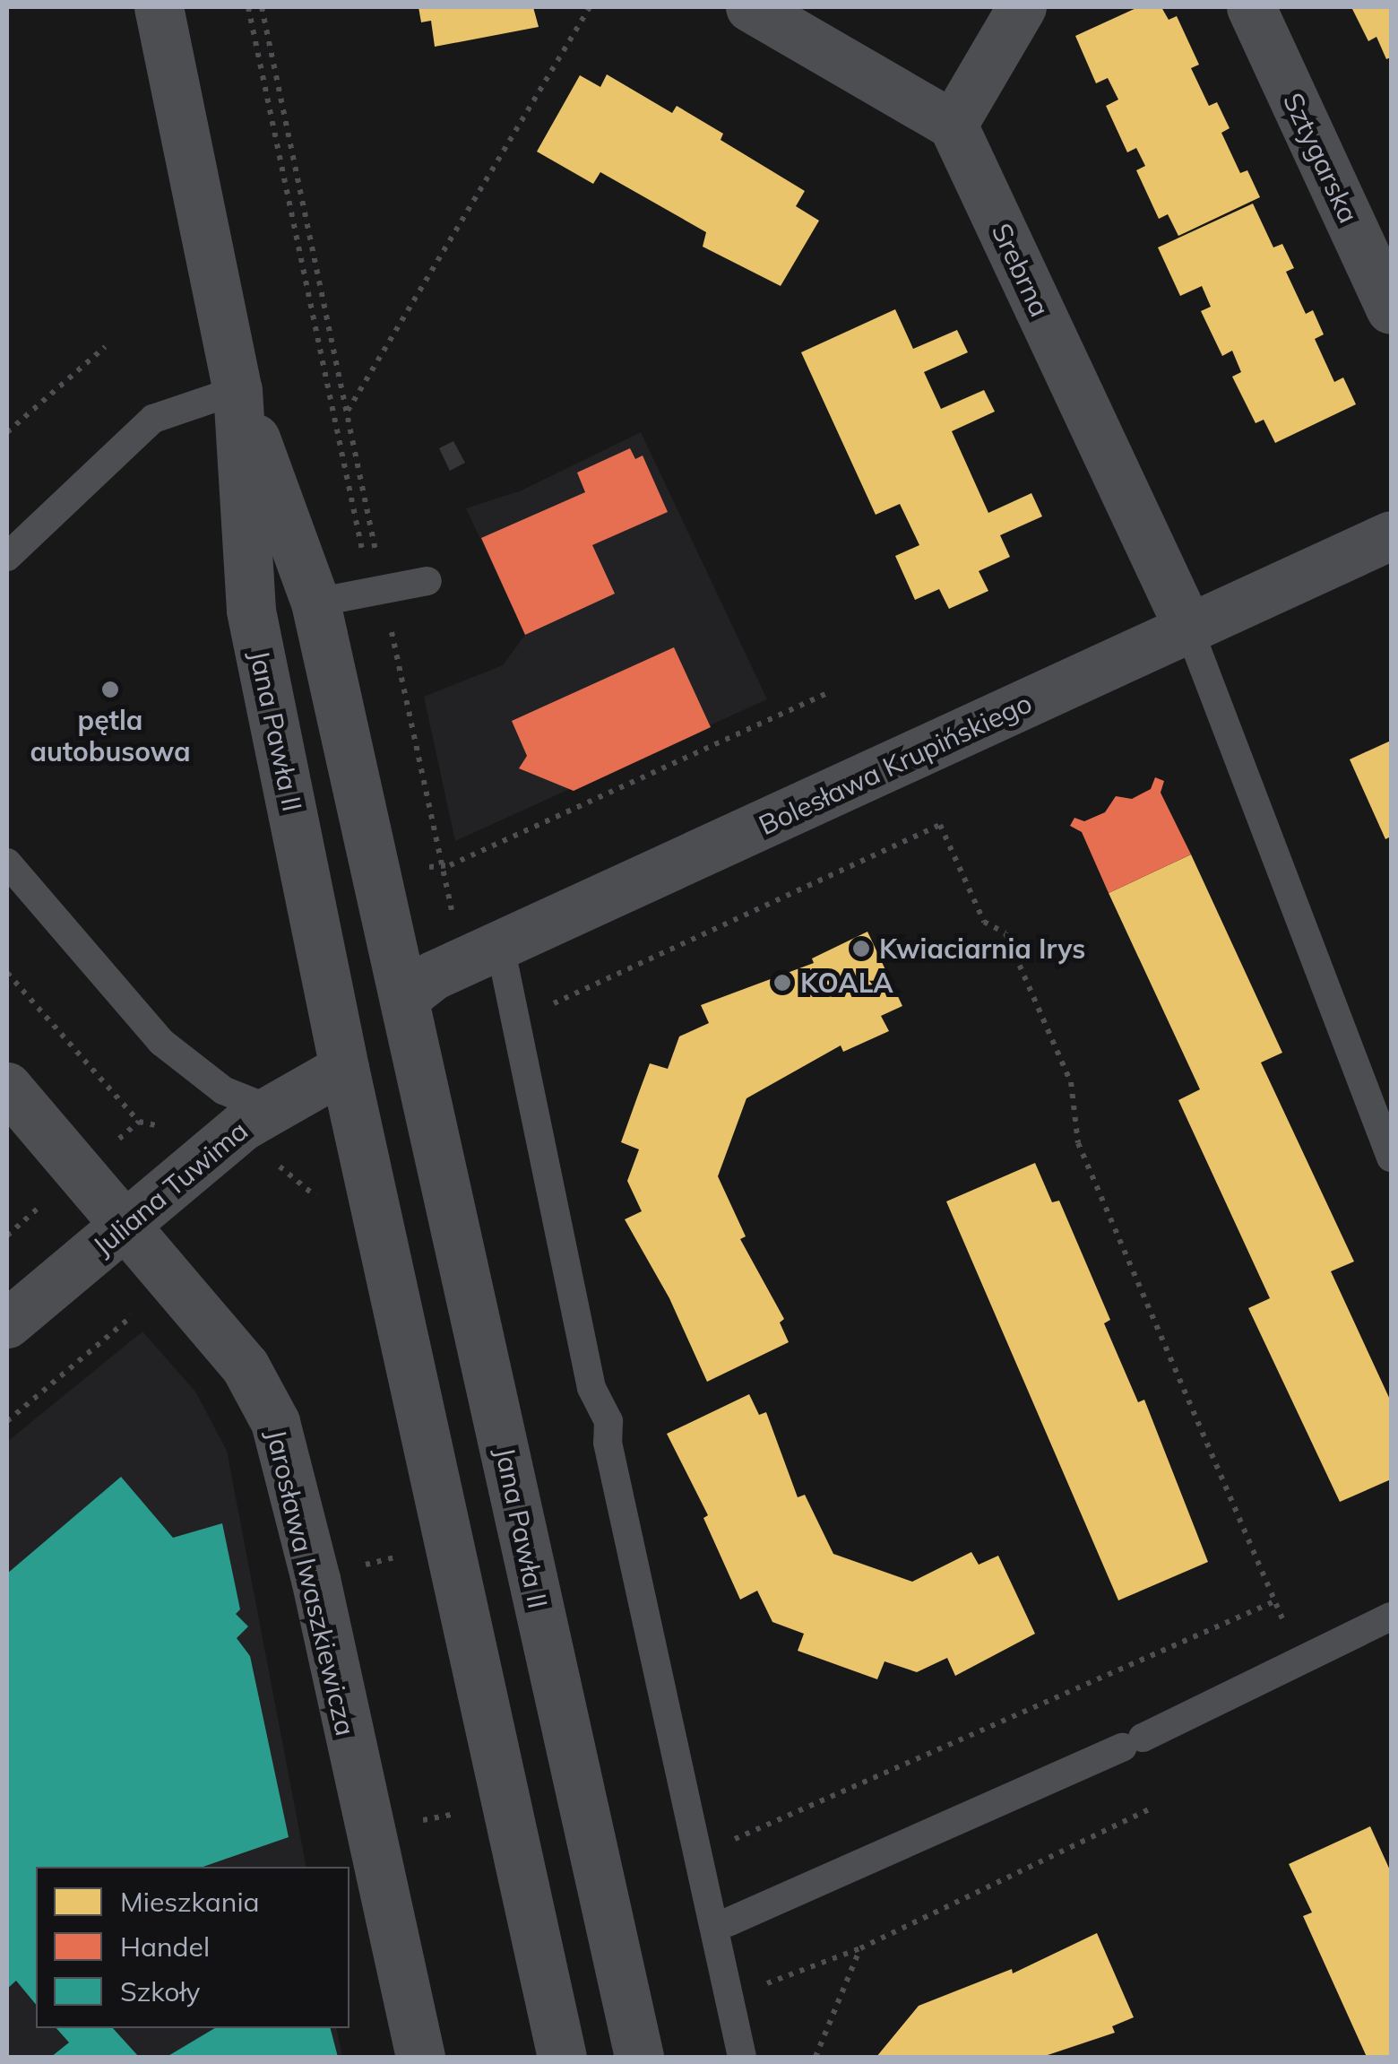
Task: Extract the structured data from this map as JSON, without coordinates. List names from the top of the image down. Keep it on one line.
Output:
{"streets":{"street":["Sztygarska","Srebrna","Jana Pawła II","Bolesława Krupińskiego","Juliana Tuwima","Jarosława Iwaszkiewicza"]},"crossings":[["Srebrna","Bolesława Krupińskiego"],["Jana Pawła II","Bolesława Krupińskiego"],["Jana Pawła II","Juliana Tuwima"],["Juliana Tuwima","Jarosława Iwaszkiewicza"]],"places":["pętla autobusowa","Kwiaciarnia Irys","KOALA"],"legend":["Mieszkania","Handel","Szkoły"]}
